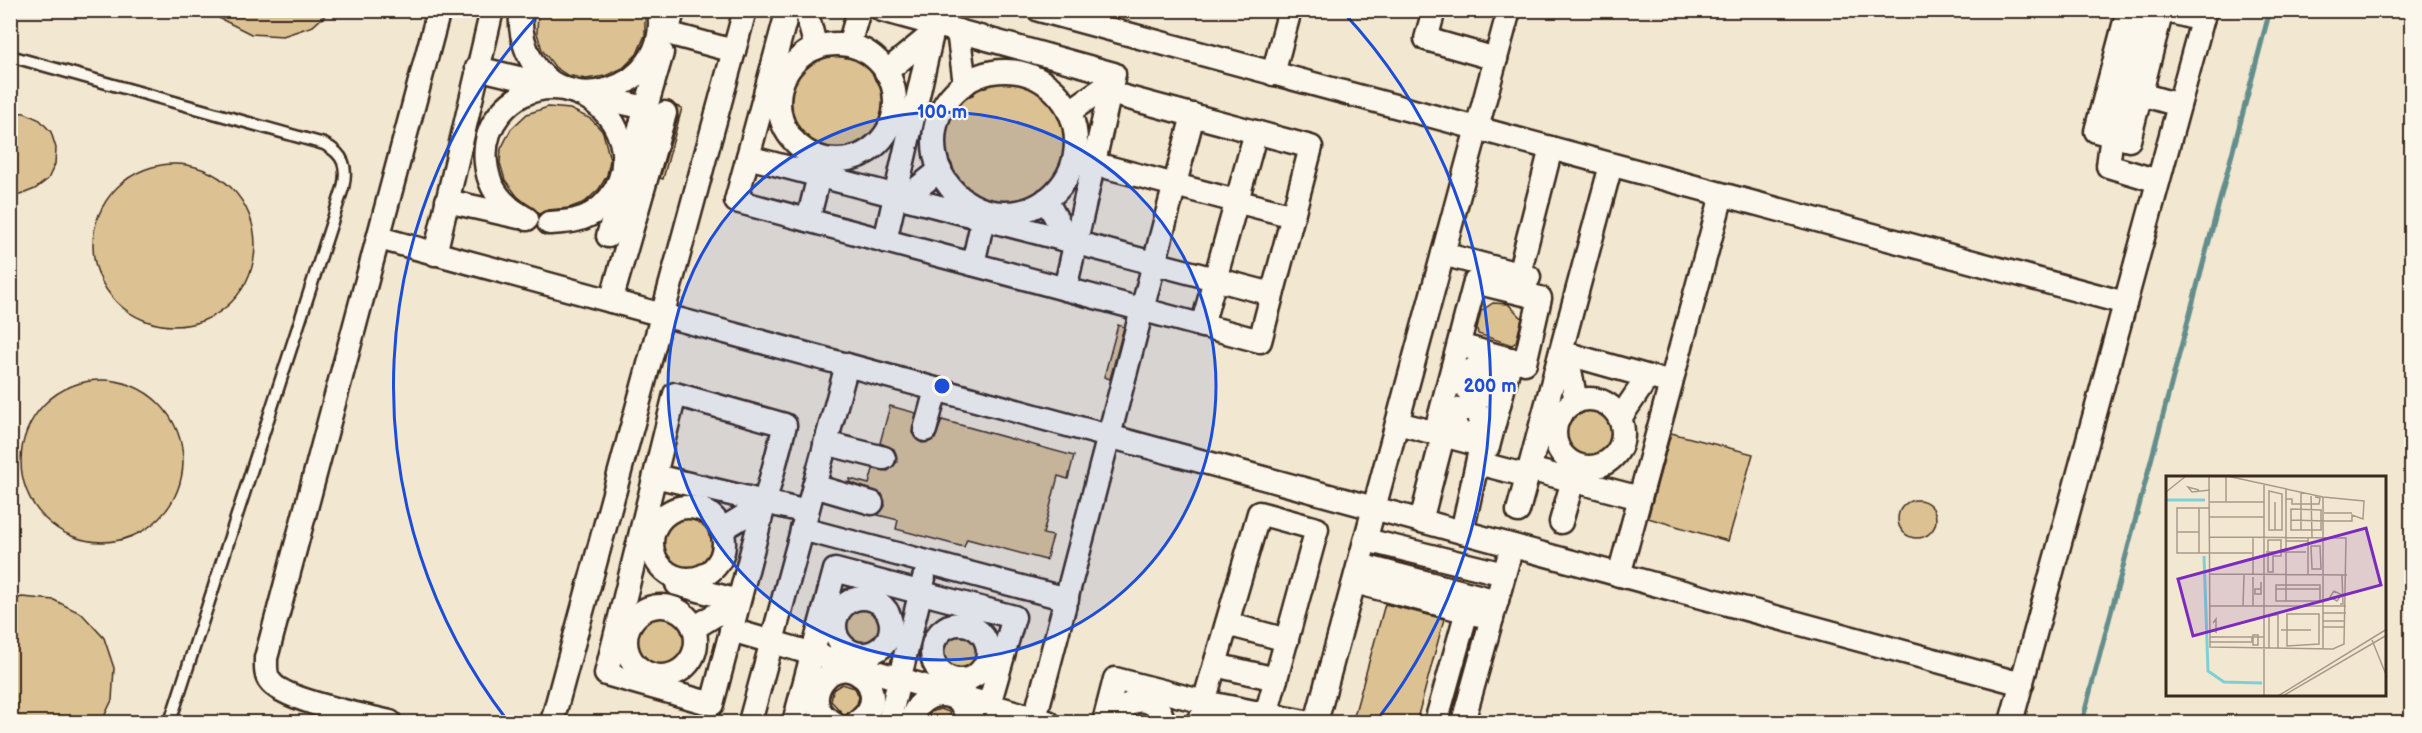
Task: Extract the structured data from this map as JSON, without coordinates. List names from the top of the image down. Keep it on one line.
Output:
{"rings":["100 m","200 m"]}
